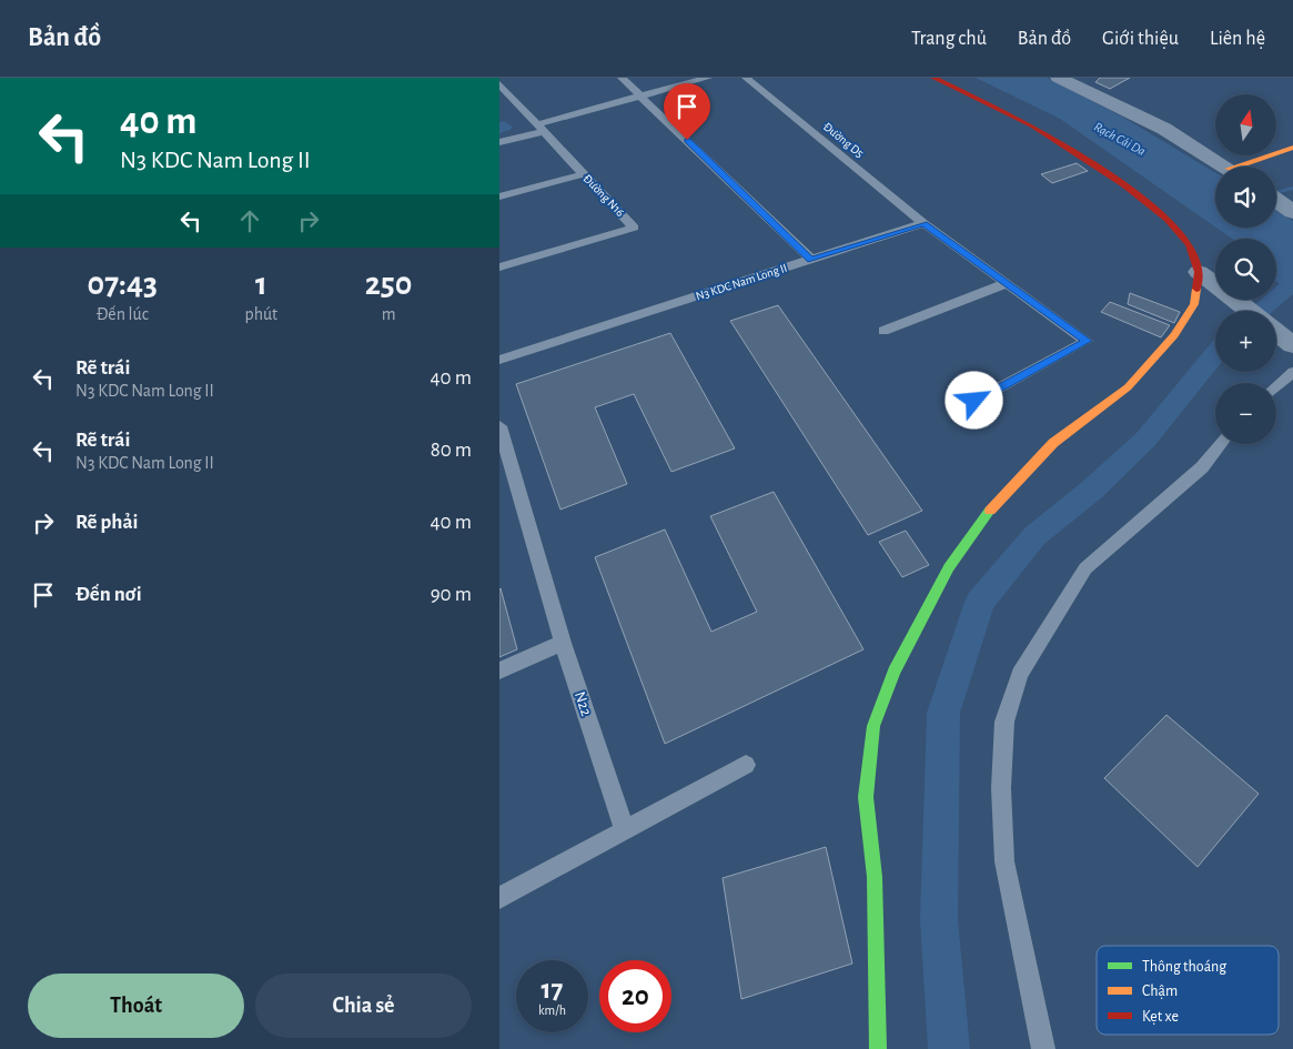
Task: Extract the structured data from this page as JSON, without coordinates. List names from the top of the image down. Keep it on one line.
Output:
{"streets":{"lane":["Đường D5","Đường N16","N3 KDC Nam Long II","N22"]},"crossings":[["Đường D5","N3 KDC Nam Long II"]],"water":["Rạch Cái Da"],"legend":["Thông thoáng","Chậm","Kẹt xe"],"north":"top","page":{"header":"Bản đồ","nav":["Trang chủ","Bản đồ","Giới thiệu","Liên hệ"],"turn":["40 m","N3 KDC Nam Long II"],"map_buttons":["+","−"],"eta":["07:43","Đến lúc","1","phút","250","m"],"list":[{"name":"Rẽ trái","note":"N3 KDC Nam Long II","value":"40 m"},{"name":"Rẽ trái","note":"N3 KDC Nam Long II","value":"80 m"},{"name":"Rẽ phải","value":"40 m"},{"name":"Đến nơi","value":"90 m"}],"speed":"17 km/h","limit":"20","buttons":["Thoát","Chia sẻ"]}}
